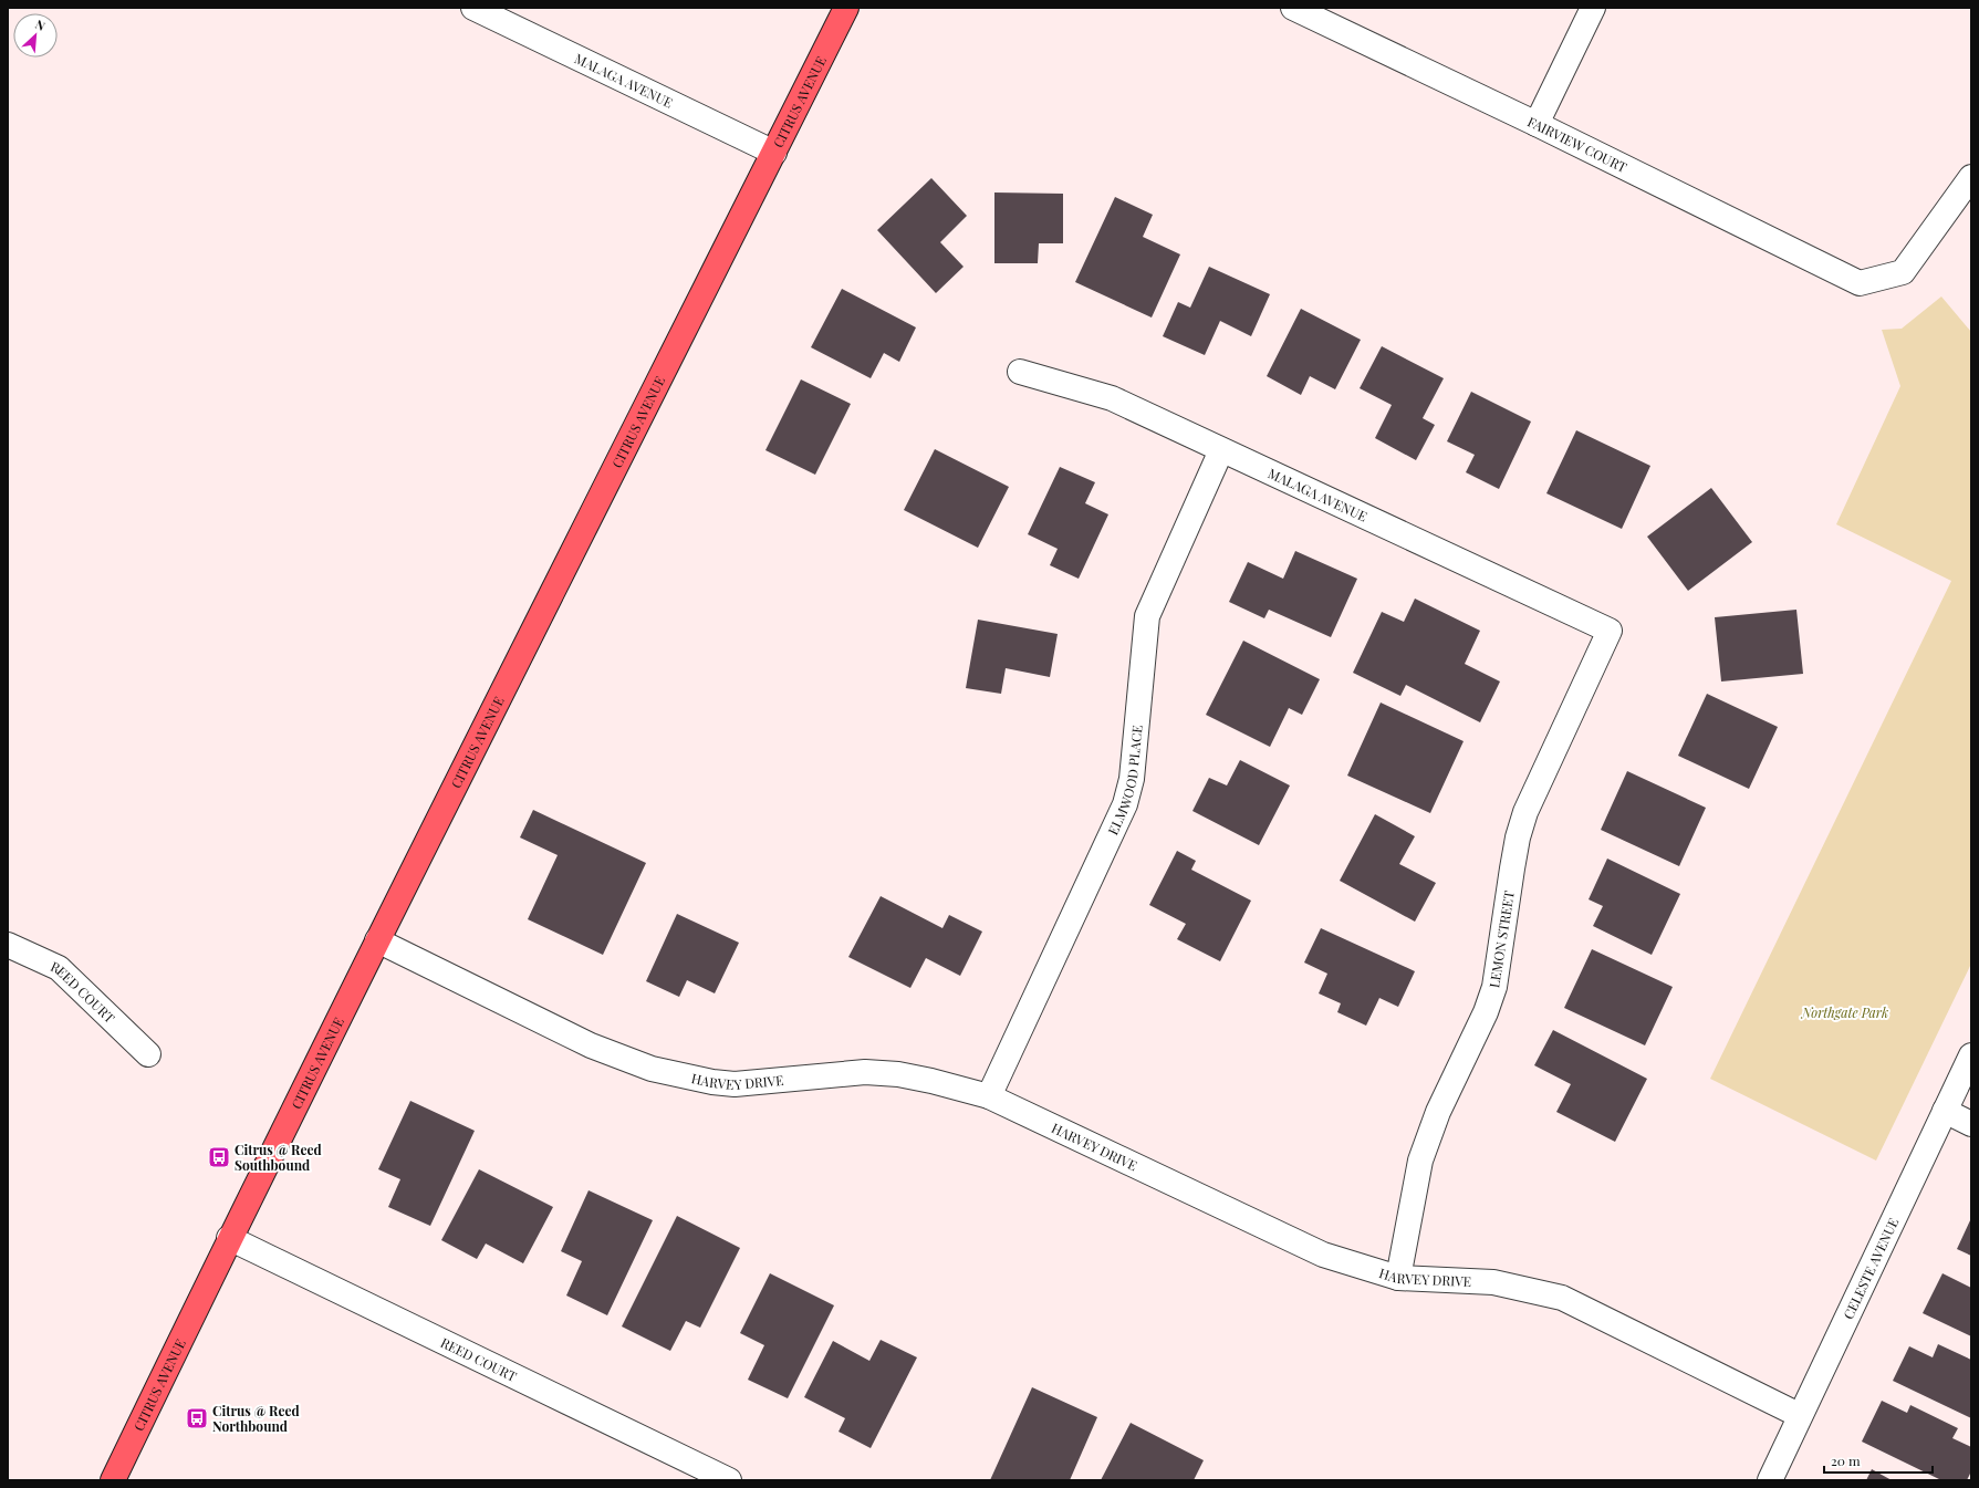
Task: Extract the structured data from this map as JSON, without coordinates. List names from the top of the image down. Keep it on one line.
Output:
{"streets":{"main road":["CITRUS AVENUE"],"street":["MALAGA AVENUE","FAIRVIEW COURT","ELMWOOD PLACE","LEMON STREET","REED COURT","HARVEY DRIVE","CELESTE AVENUE"]},"crossings":[["MALAGA AVENUE","CITRUS AVENUE"],["MALAGA AVENUE","ELMWOOD PLACE"],["MALAGA AVENUE","LEMON STREET"],["CITRUS AVENUE","REED COURT"],["CITRUS AVENUE","HARVEY DRIVE"],["ELMWOOD PLACE","HARVEY DRIVE"],["LEMON STREET","HARVEY DRIVE"],["HARVEY DRIVE","CELESTE AVENUE"]],"parks":["Northgate Park"],"places":{"bus stop":["Citrus @ Reed Southbound","Citrus @ Reed Northbound"]},"scale_bar":"20 m","north":"top right"}
